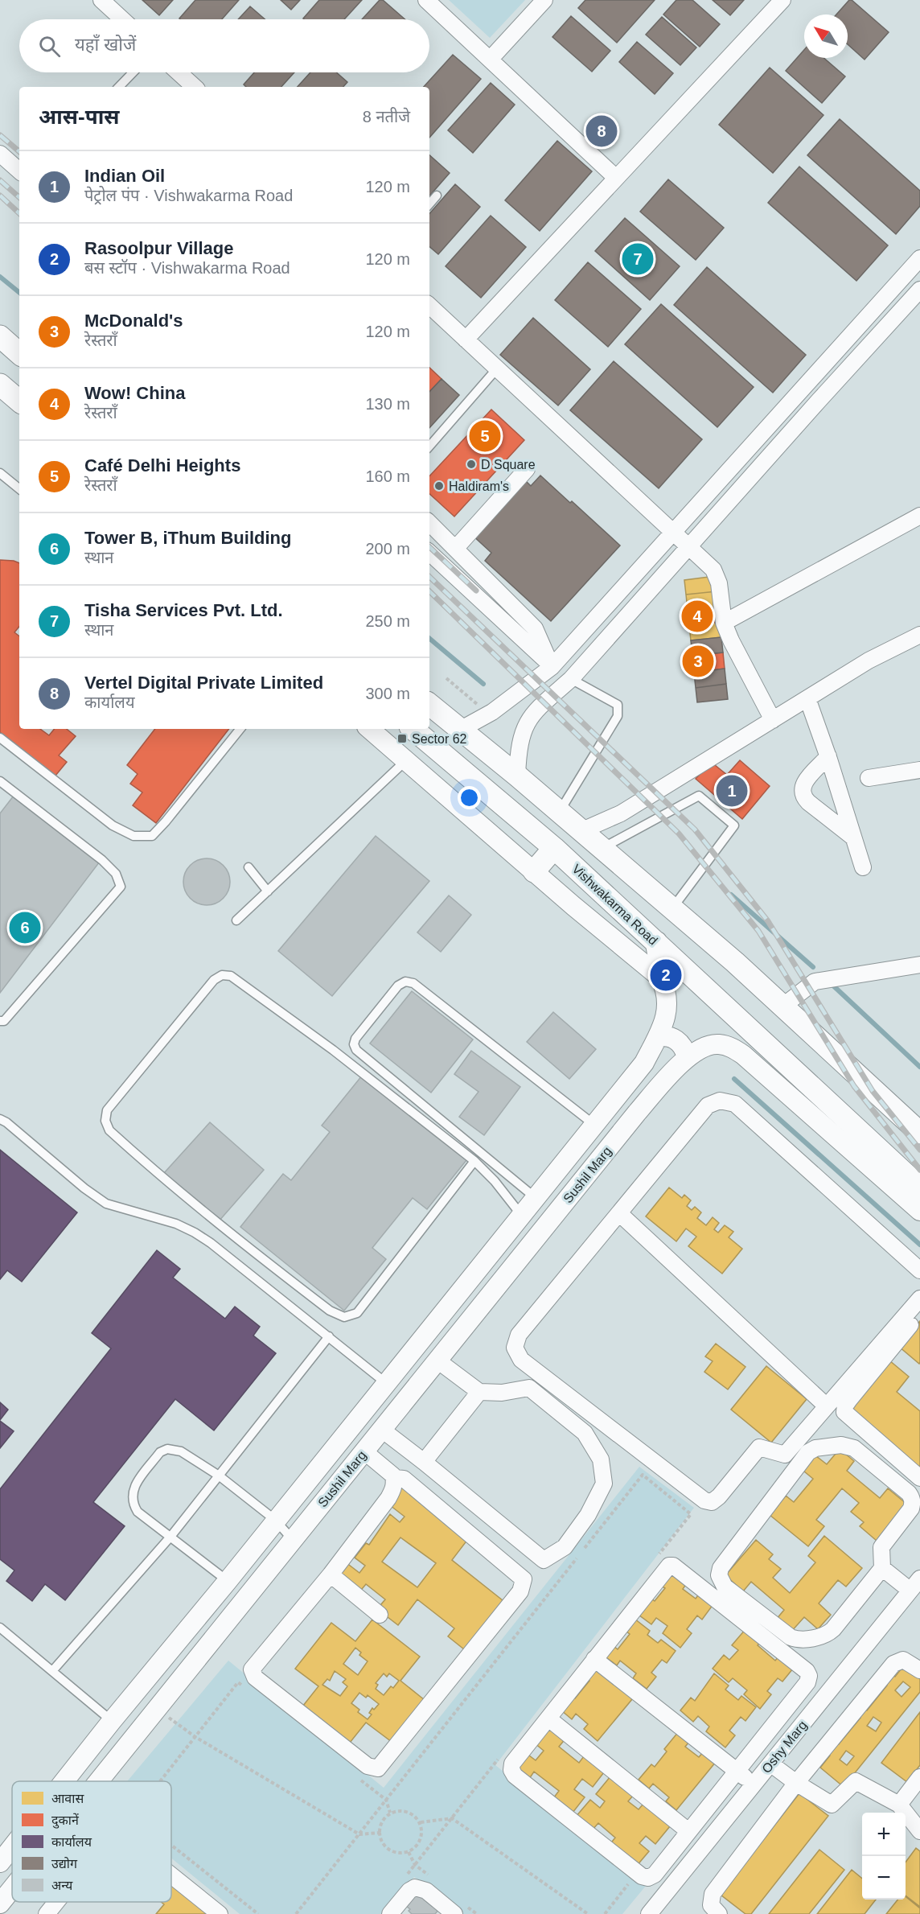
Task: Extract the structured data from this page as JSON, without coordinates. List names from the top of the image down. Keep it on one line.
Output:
{"streets":{"main road":["Vishwakarma Road"],"street":["Sushil Marg","Oshy Marg"]},"places":{"other":["D Square","Haldiram's"],"transit":["Sector 62"]},"legend":["आवास","दुकानें","कार्यालय","उद्योग","अन्य"],"north":"top left","page":{"search":"यहाँ खोजें","heading":["आस-पास","8 नतीजे"],"pins":["8","7","5","4","3","1","6","2"],"list":[{"mark":"1","name":"Indian Oil","note":"पेट्रोल पंप · Vishwakarma Road","value":"120 m"},{"mark":"2","name":"Rasoolpur Village","note":"बस स्टॉप · Vishwakarma Road","value":"120 m"},{"mark":"3","name":"McDonald's","note":"रेस्तराँ","value":"120 m"},{"mark":"4","name":"Wow! China","note":"रेस्तराँ","value":"130 m"},{"mark":"5","name":"Café Delhi Heights","note":"रेस्तराँ","value":"160 m"},{"mark":"6","name":"Tower B, iThum Building","note":"स्थान","value":"200 m"},{"mark":"7","name":"Tisha Services Pvt. Ltd.","note":"स्थान","value":"250 m"},{"mark":"8","name":"Vertel Digital Private Limited","note":"कार्यालय","value":"300 m"}],"map_buttons":["+","−"]}}
